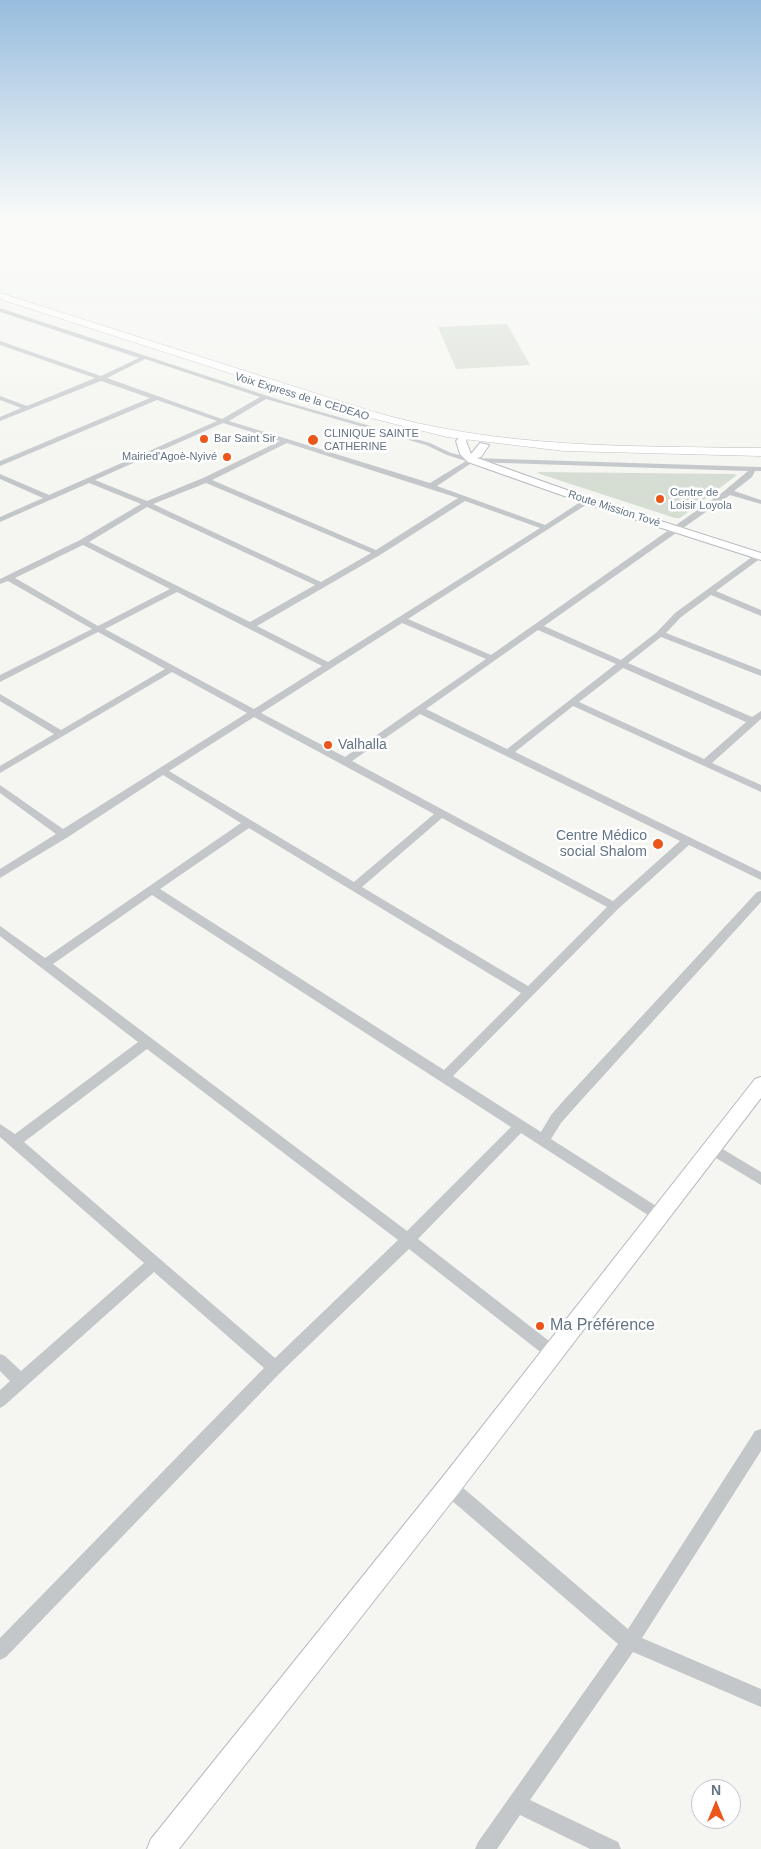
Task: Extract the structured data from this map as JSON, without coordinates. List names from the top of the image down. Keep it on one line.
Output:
{"streets":{"main road":["Voix Express de la CEDEAO"],"street":["Route Mission Tové"]},"places":["Bar Saint Sir","CLINIQUE SAINTE CATHERINE","Mairied'Agoè-Nyivé","Centre de Loisir Loyola","Valhalla","Centre Médico social Shalom","Ma Préférence"],"north":"top"}
